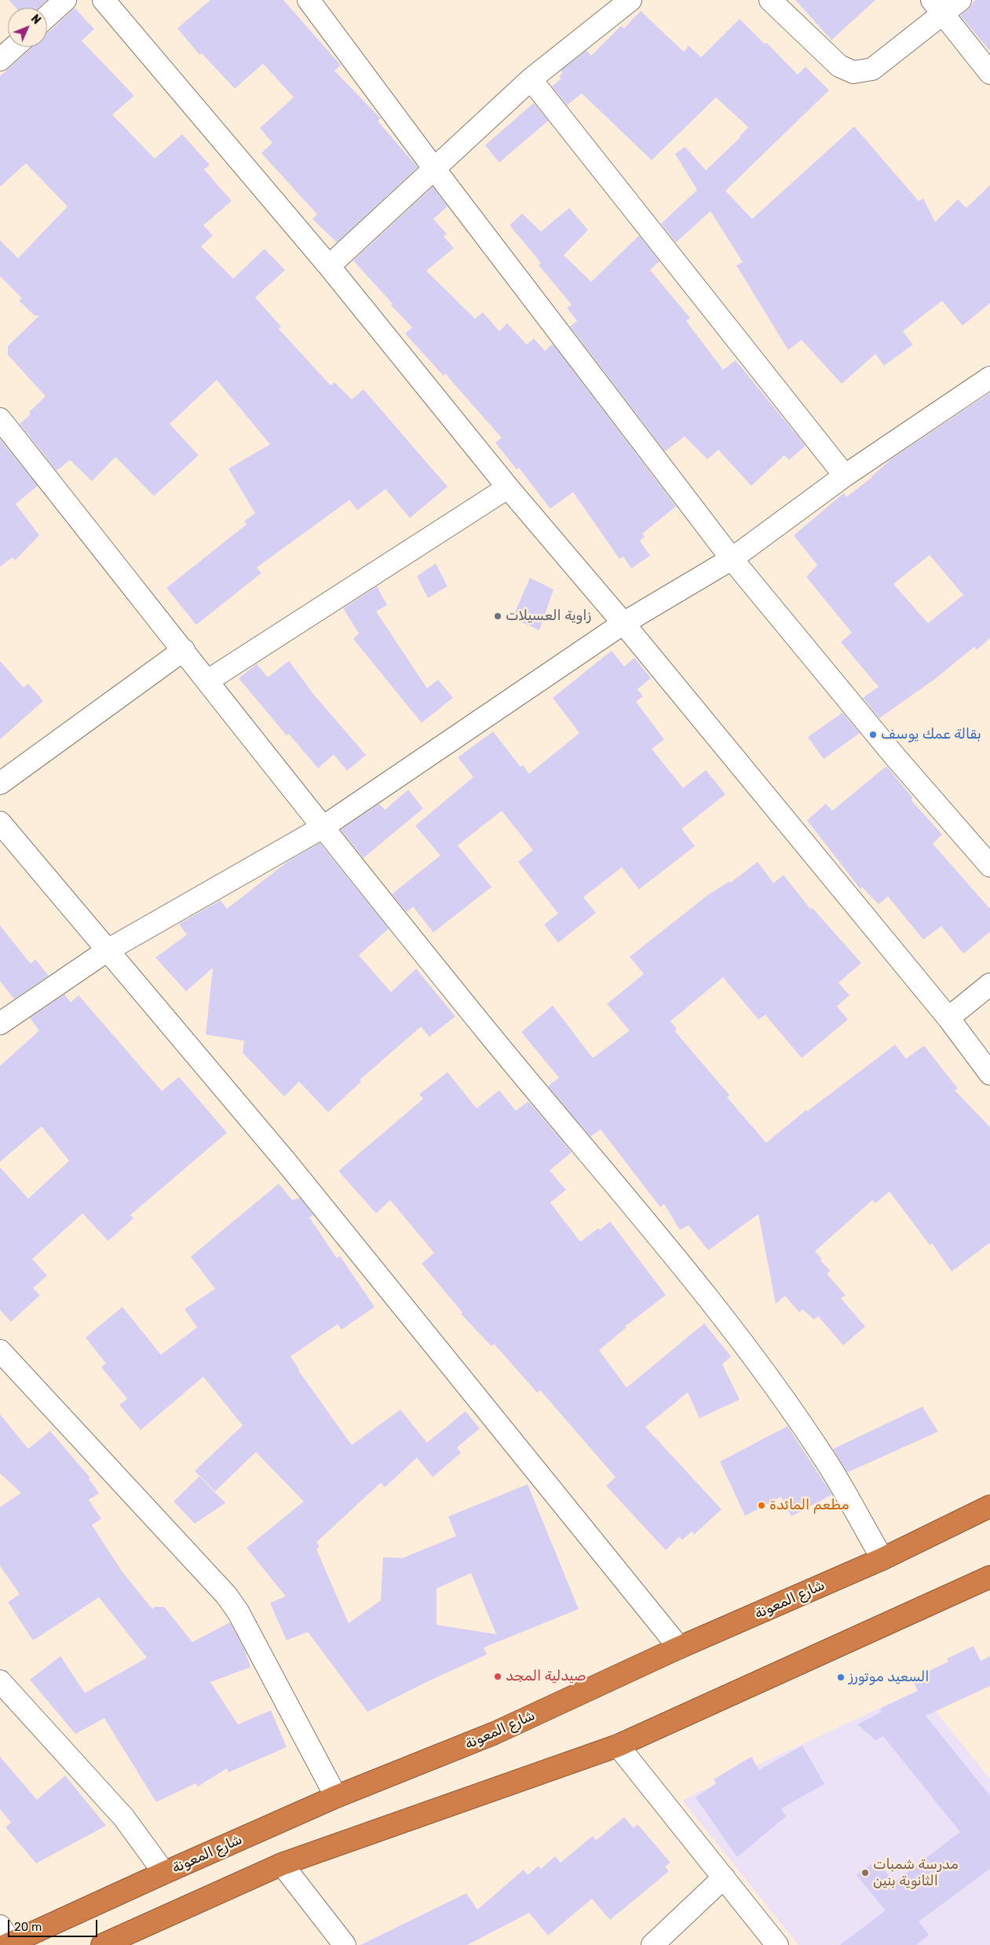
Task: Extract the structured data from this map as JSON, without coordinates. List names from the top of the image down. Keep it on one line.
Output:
{"streets":{"highway":["شارع المعونة"]},"places":["زاوية العسيلات","بقالة عمك يوسف","مطعم المائدة","صيدلية المجد","السعيد موتورز","مدرسة شمبات الثانوية بنين"],"scale_bar":"20 m","north":"top right"}
